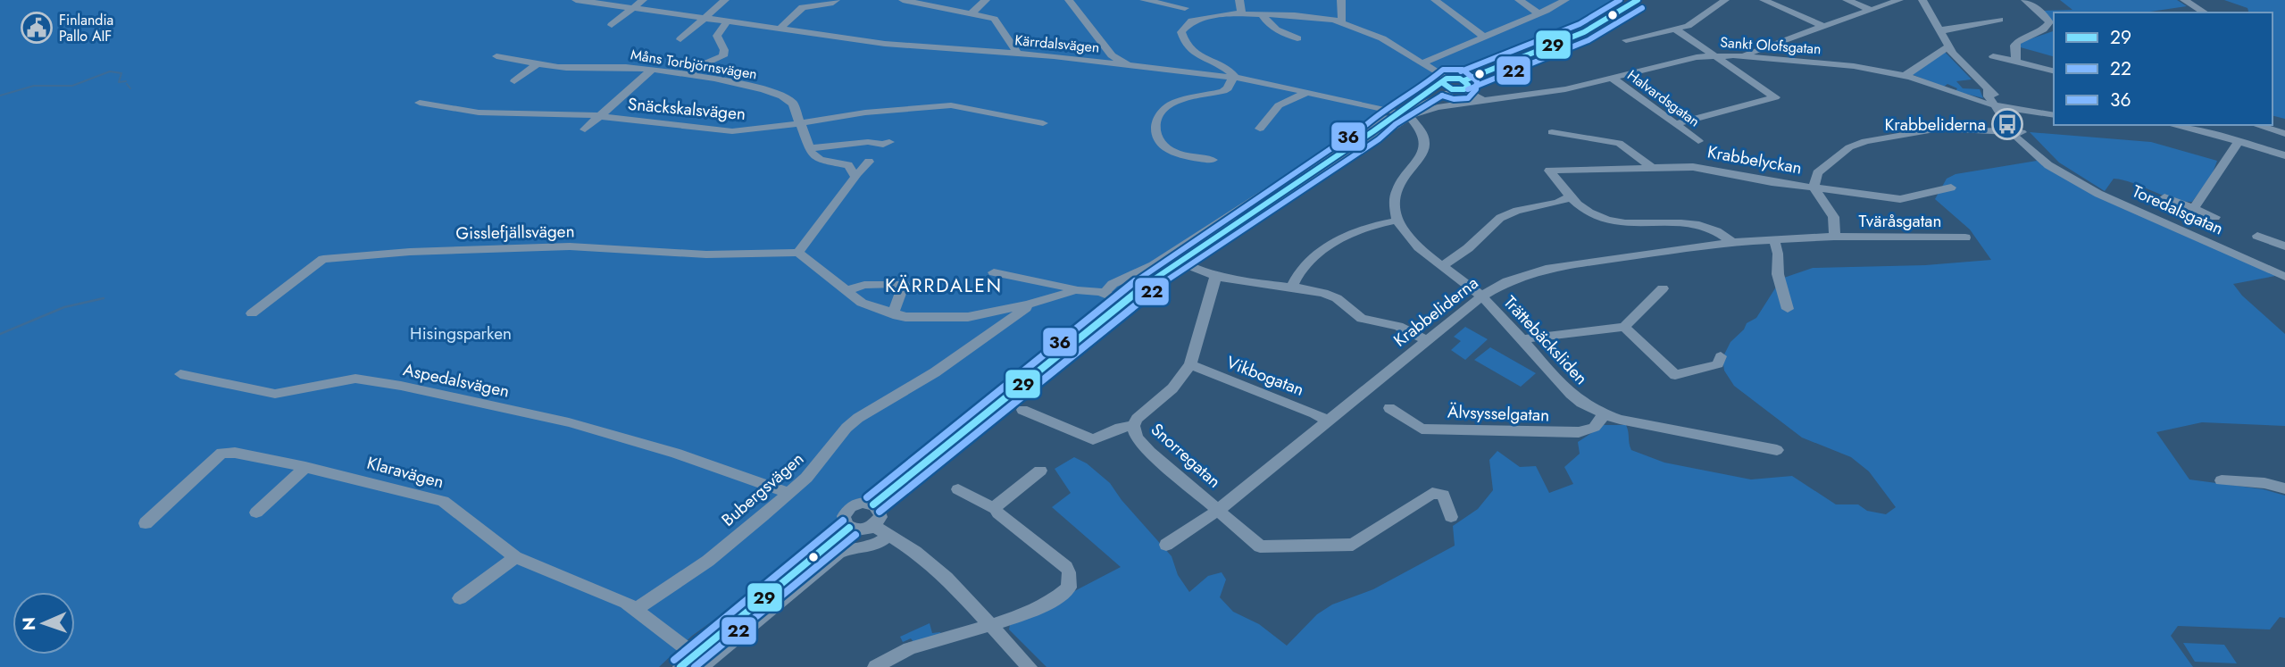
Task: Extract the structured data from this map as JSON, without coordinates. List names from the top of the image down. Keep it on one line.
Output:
{"streets":{"street":["Kärrdalsvägen","Sankt Olofsgatan","Måns Torbjörnsvägen","Halvardsgatan","Snäckskalsvägen","Krabbelyckan","Toredalsgatan","Tväråsgatan","Gisslefjällsvägen","Krabbeliderna","Trättebäcksliden","Vikbogatan","Aspedalsvägen","Älvsysselgatan","Snorregatan","Klaravägen","Bubergsvägen"]},"crossings":[["Kärrdalsvägen","Sankt Olofsgatan"],["Sankt Olofsgatan","Halvardsgatan"],["Sankt Olofsgatan","Toredalsgatan"],["Måns Torbjörnsvägen","Snäckskalsvägen"],["Tväråsgatan","Krabbeliderna"],["Krabbeliderna","Trättebäcksliden"],["Krabbeliderna","Vikbogatan"],["Krabbeliderna","Snorregatan"],["Trättebäcksliden","Älvsysselgatan"],["Vikbogatan","Snorregatan"],["Aspedalsvägen","Bubergsvägen"],["Klaravägen","Bubergsvägen"]],"districts":["KÄRRDALEN"],"parks":["Hisingsparken"],"places":{"public building":["Finlandia Pallo AIF"],"bus stop":["Krabbeliderna"]},"lines":["transit line 29","transit line 36","transit line 22"],"legend":["29","22","36"],"north":"left"}
